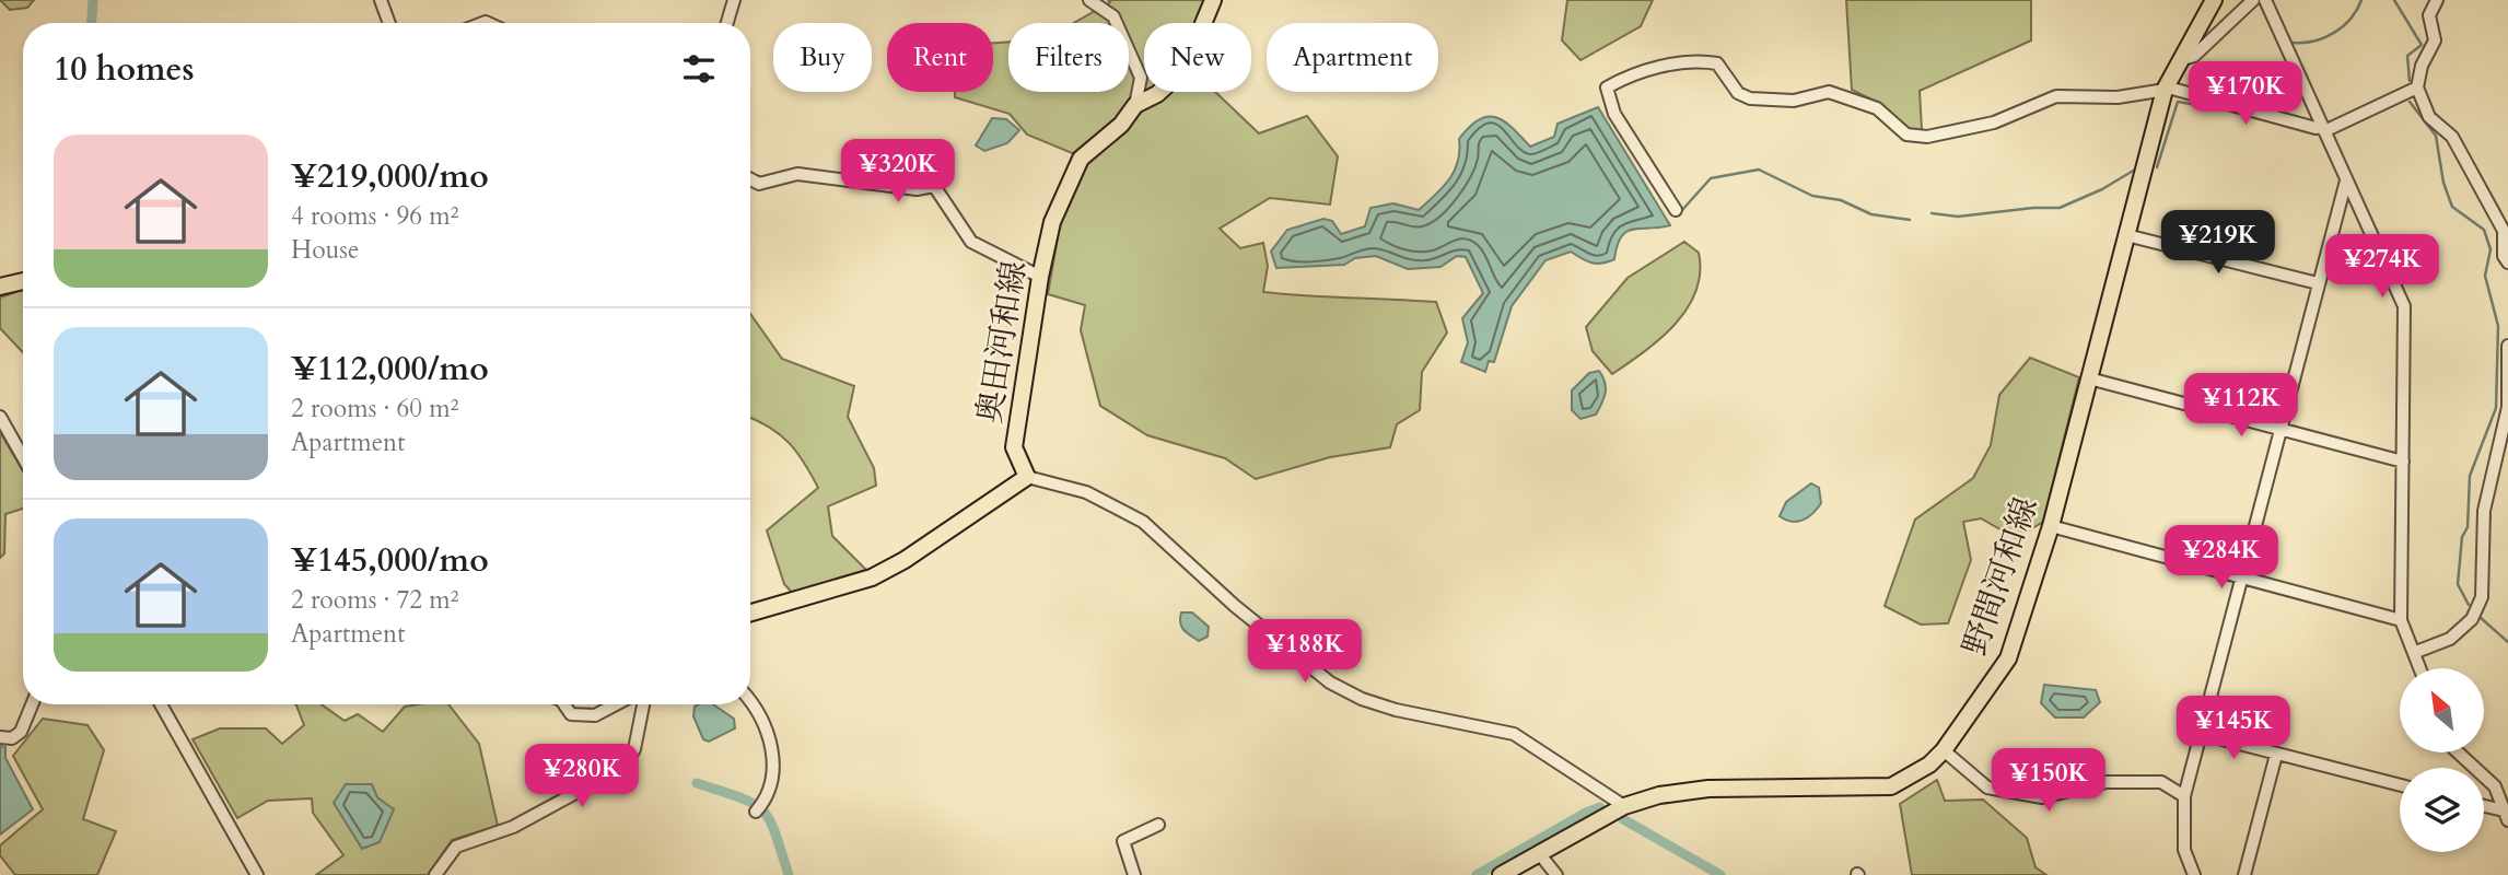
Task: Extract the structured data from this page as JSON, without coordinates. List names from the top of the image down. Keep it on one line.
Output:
{"streets":{"main road":["奥田河和線","野間河和線"]},"north":"top left","page":{"chip":["Buy","Rent","Filters","New","Apartment"],"heading":"10 homes","price":["¥170K","¥320K","¥219K","¥274K","¥112K","¥284K","¥188K","¥145K","¥280K","¥150K"],"list":[{"name":"¥219,000/mo","note":"4 rooms · 96 m² · House"},{"name":"¥112,000/mo","note":"2 rooms · 60 m² · Apartment"},{"name":"¥145,000/mo","note":"2 rooms · 72 m² · Apartment"}]}}
